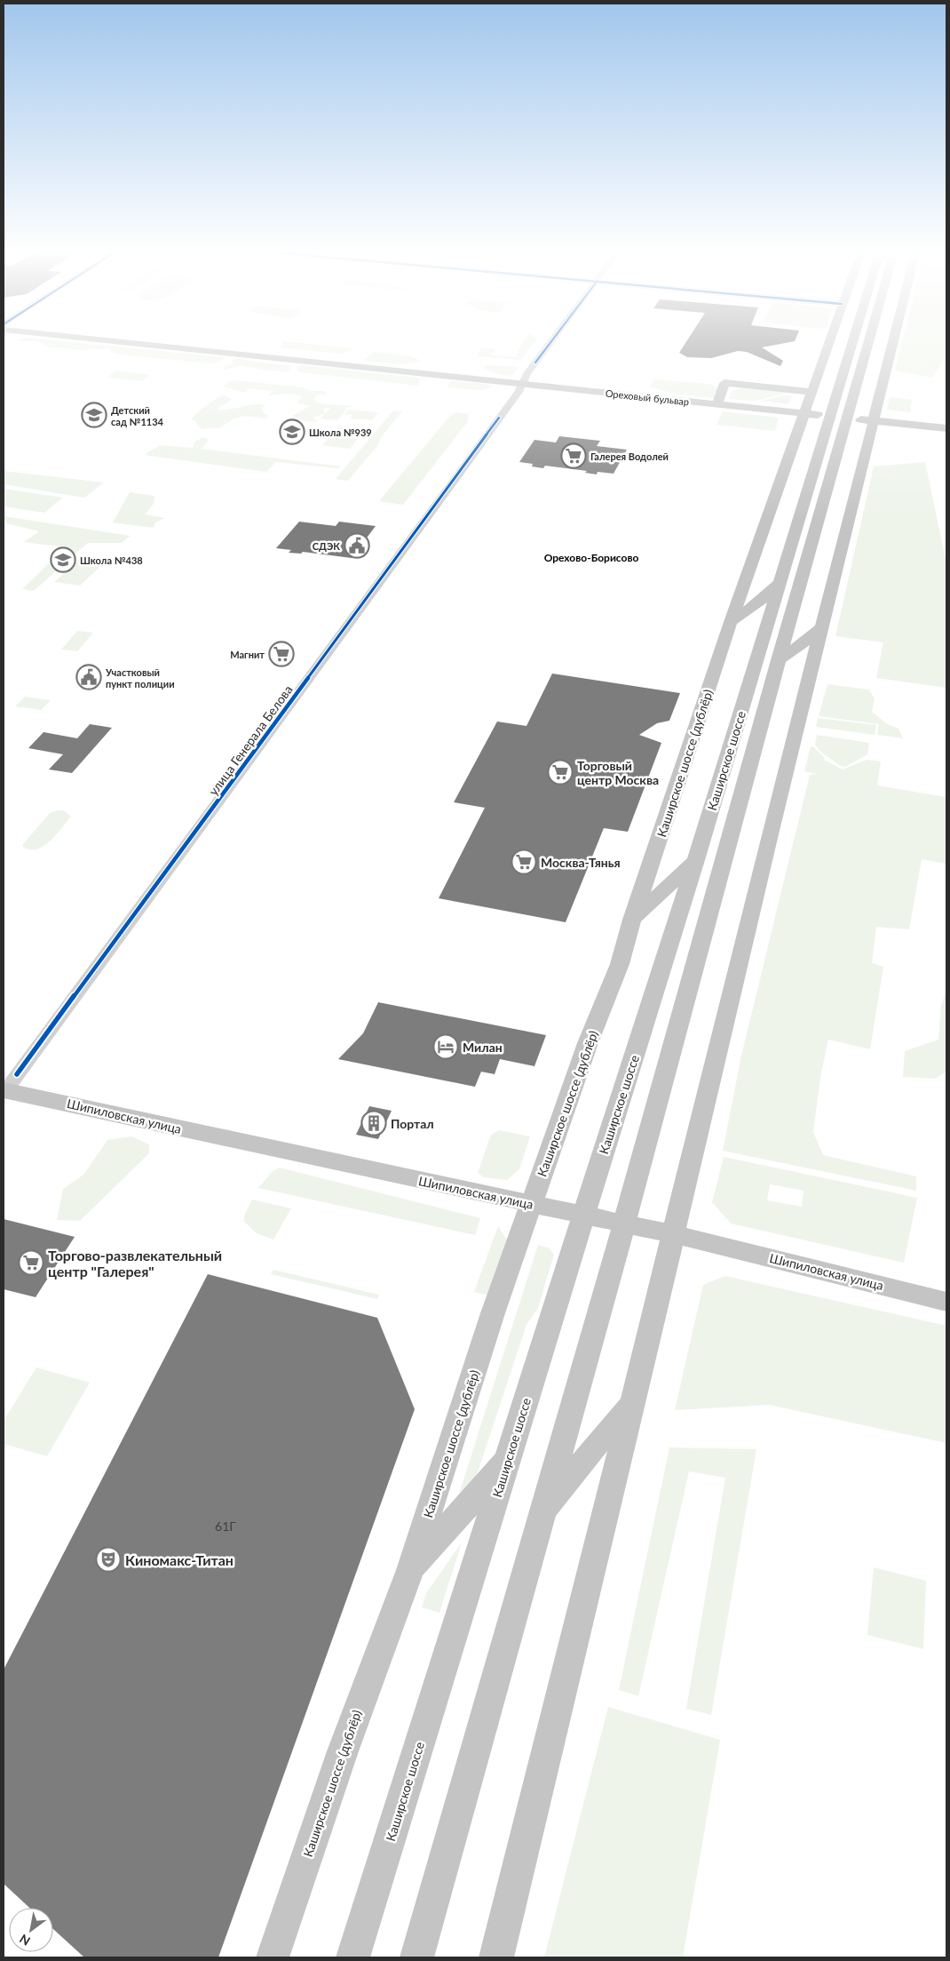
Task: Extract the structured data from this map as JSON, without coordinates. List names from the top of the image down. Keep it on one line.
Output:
{"streets":{"main road":["Ореховый бульвар","Каширское шоссе","Каширское шоссе (дублёр)","Шипиловская улица"],"street":["улица Генерала Белова"]},"crossings":[["Ореховый бульвар","улица Генерала Белова"],["Ореховый бульвар","Каширское шоссе"],["Ореховый бульвар","Каширское шоссе (дублёр)"],["улица Генерала Белова","Шипиловская улица"],["Каширское шоссе","Шипиловская улица"],["Каширское шоссе (дублёр)","Шипиловская улица"]],"districts":["Орехово-Борисово"],"places":{"school or university":["Детский сад №1134","Школа №939","Школа №438"],"supermarket":["Галерея Водолей","Магнит","Торговый центр Москва","Москва-Тянья","Торгово-развлекательный центр \"Галерея\""],"public building":["СДЭК","Участковый пункт полиции"],"hotel":["Милан"],"building":["Портал"],"theatre":["Киномакс-Титан"]},"house_numbers":["61Г"],"north":"bottom left"}
